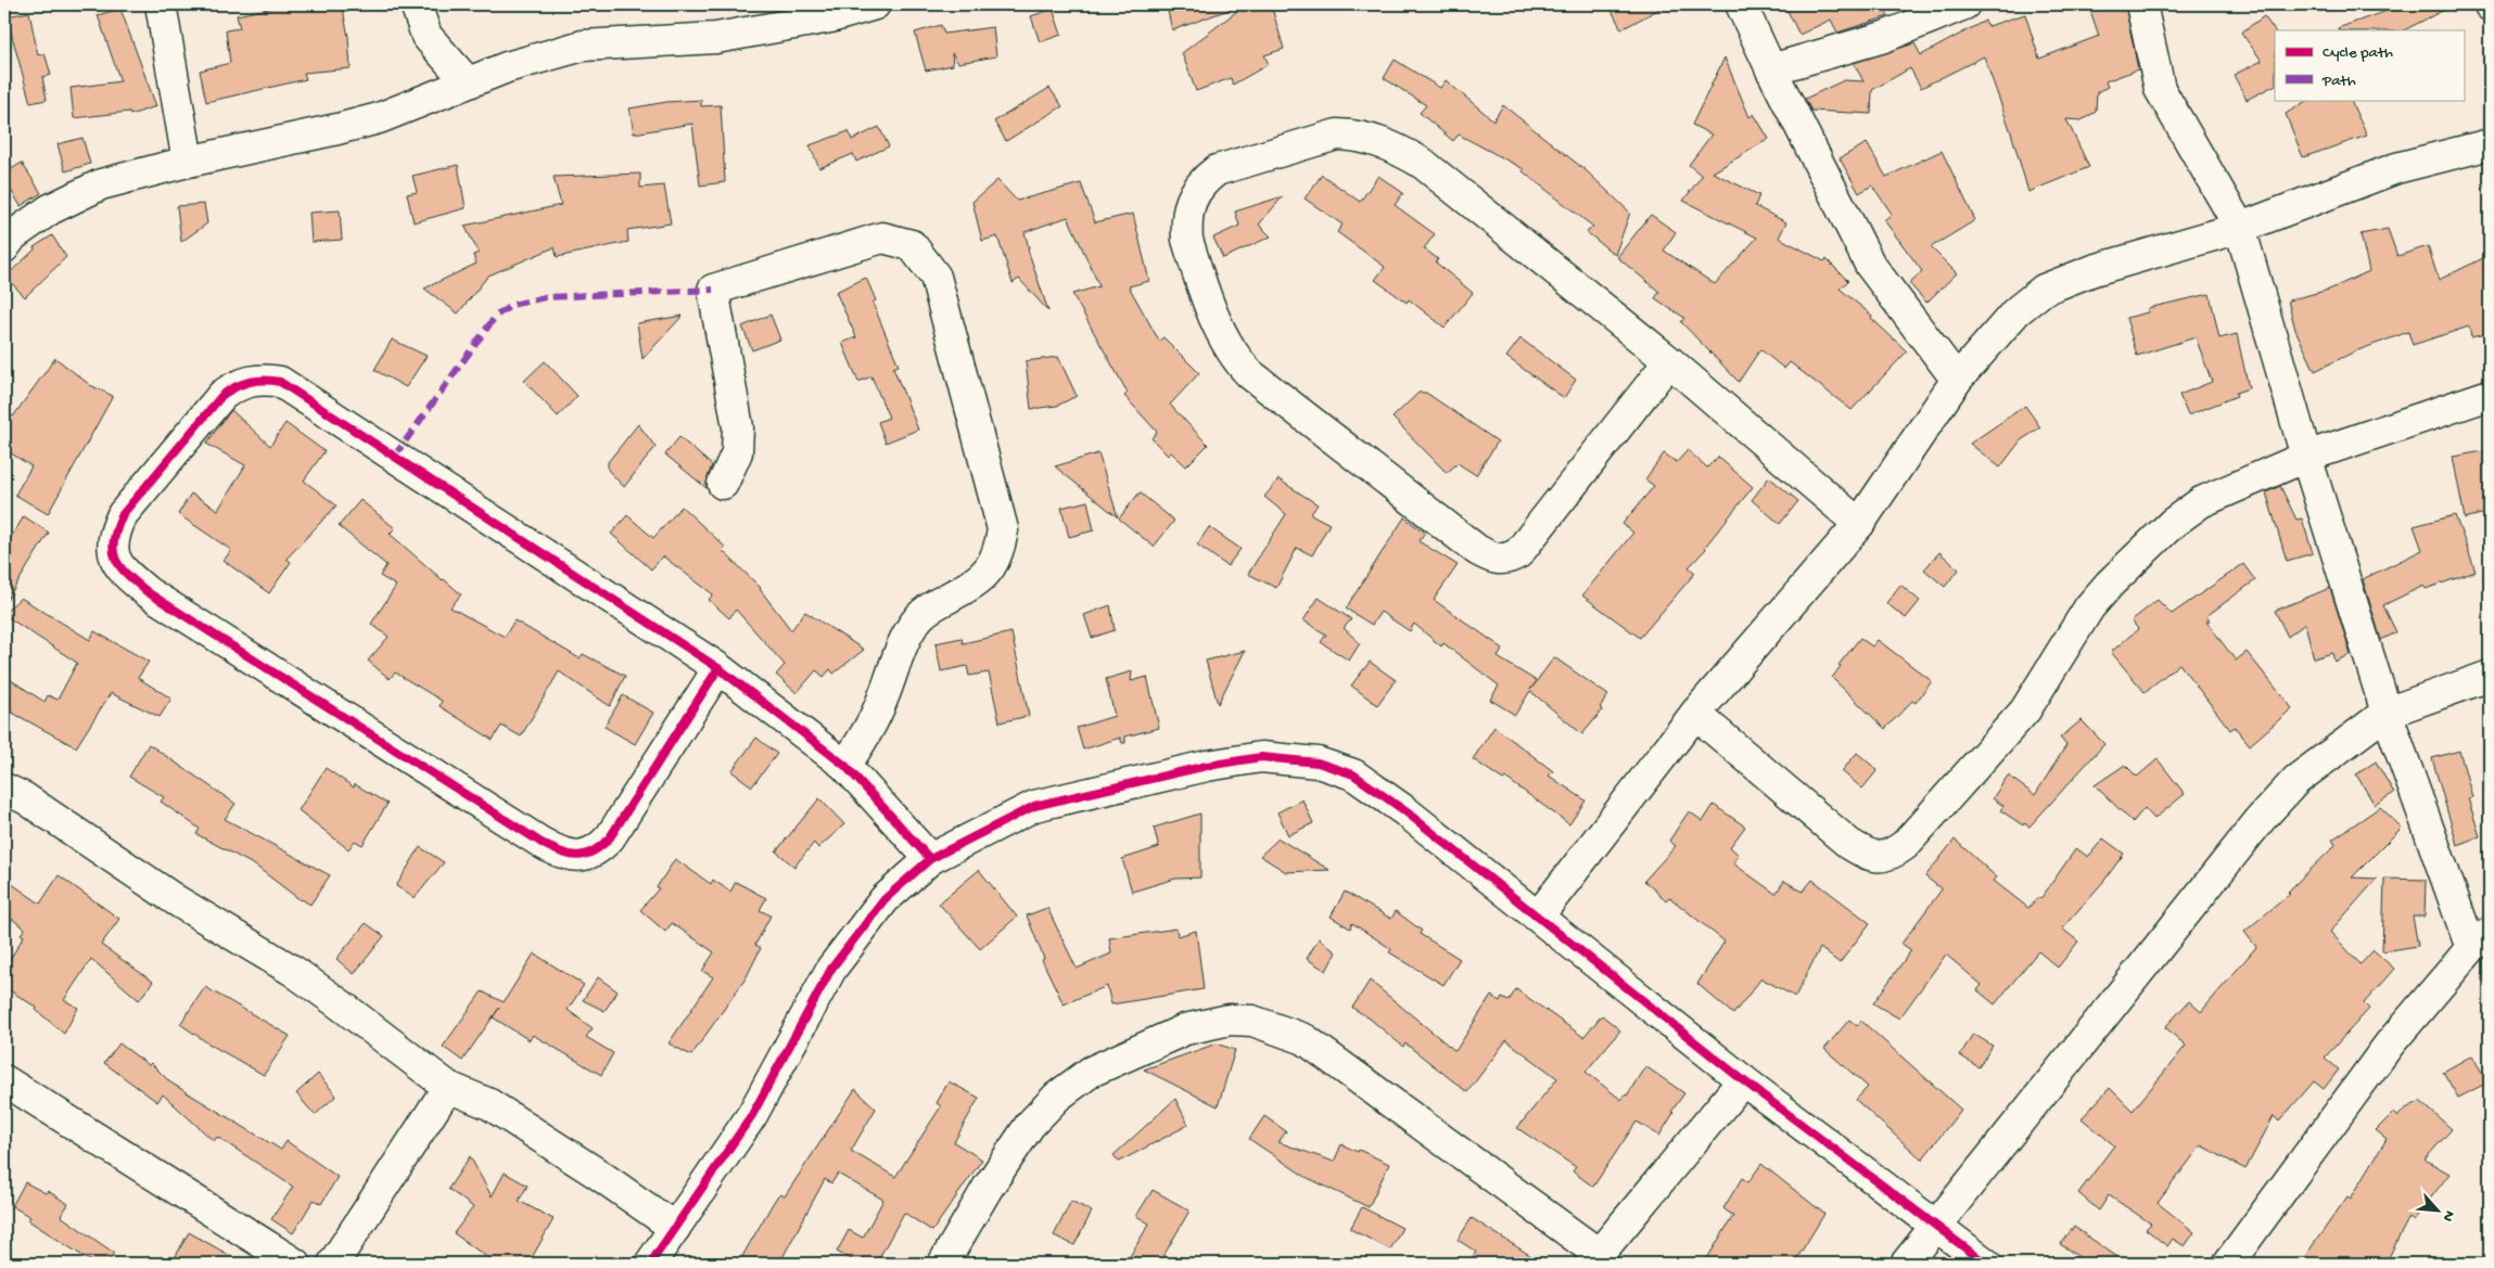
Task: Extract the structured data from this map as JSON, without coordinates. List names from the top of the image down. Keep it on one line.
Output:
{"legend":["Cycle path","Path"],"north":"bottom right"}
